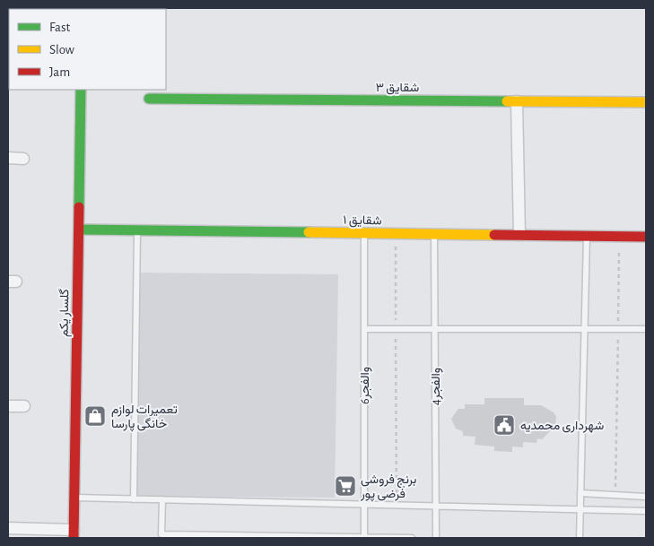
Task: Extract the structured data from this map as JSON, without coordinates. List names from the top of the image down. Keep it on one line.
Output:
{"streets":{"street":["شقایق ۳","شقایق ۱","گلسار یکم"],"lane":["والفجر6","والفجر4"]},"crossings":[["شقایق ۱","گلسار یکم"],["شقایق ۱","والفجر6"],["شقایق ۱","والفجر4"]],"places":{"shop":["تعمیرات لوازم خانگی پارسا"],"public building":["شهرداری محمدیه"],"supermarket":["برنج فروشی فرضی پور"]},"legend":["Fast","Slow","Jam"]}
